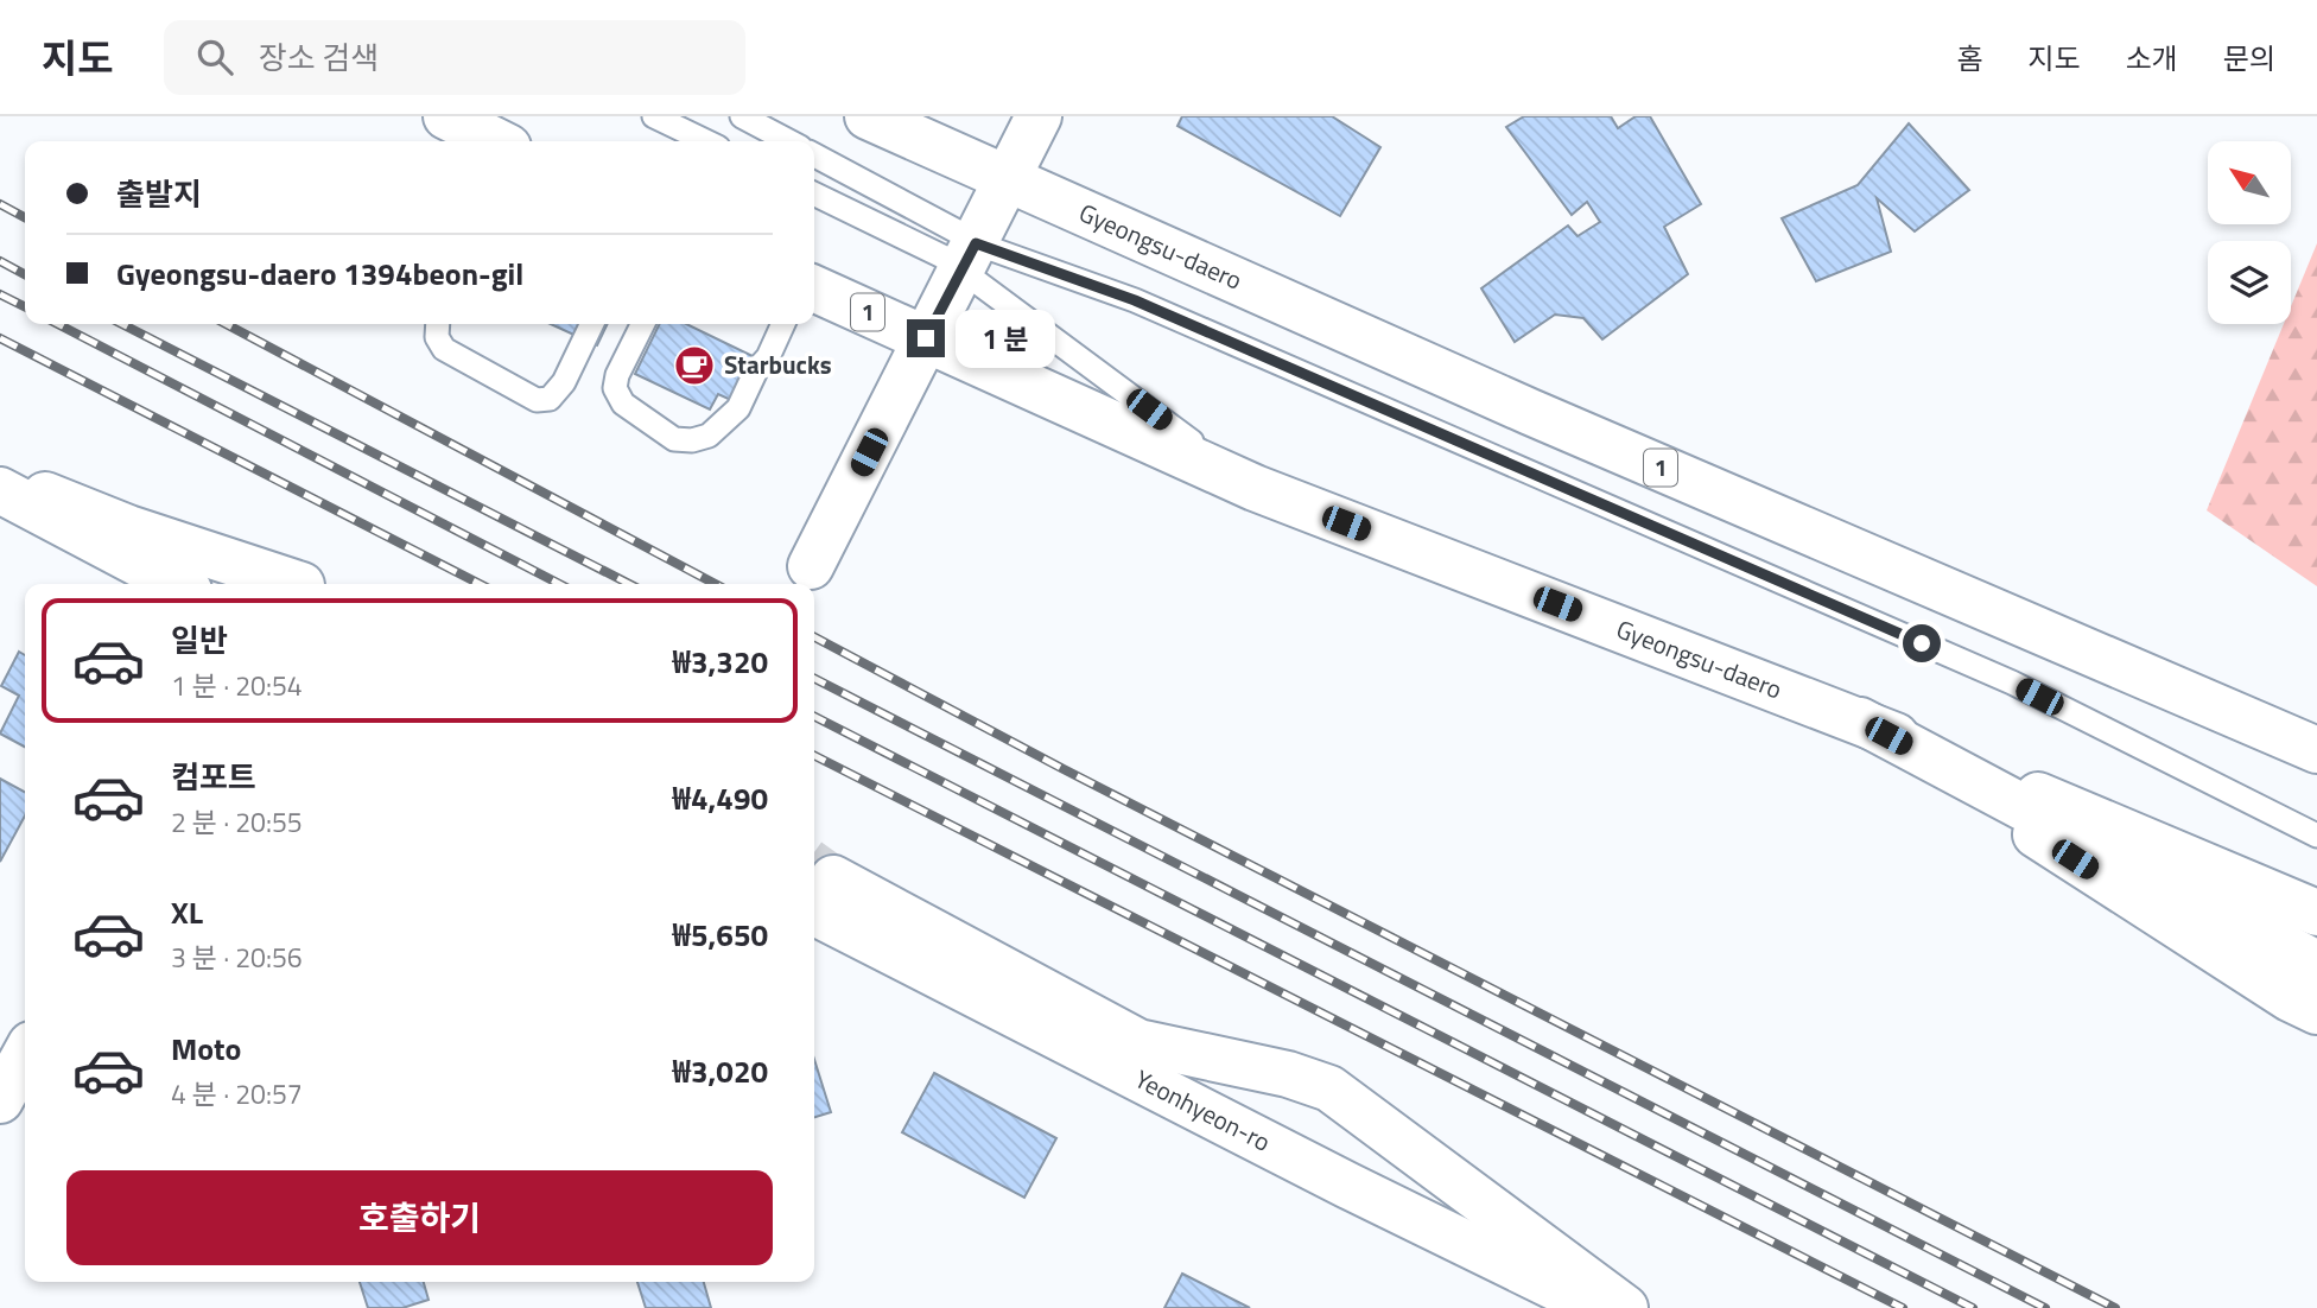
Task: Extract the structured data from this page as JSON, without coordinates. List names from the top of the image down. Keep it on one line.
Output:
{"streets":{"main road":["Gyeongsu-daero","1","Yeonhyeon-ro"]},"places":{"cafe":["Starbucks"]},"north":"top left","page":{"header":"지도","search":"장소 검색","nav":["홈","지도","소개","문의"],"banner":["출발지","Gyeongsu-daero 1394beon-gil"],"bubble":"1 분","list":[{"name":"일반","note":"1 분 · 20:54","value":"₩3,320"},{"name":"컴포트","note":"2 분 · 20:55","value":"₩4,490"},{"name":"XL","note":"3 분 · 20:56","value":"₩5,650"},{"name":"Moto","note":"4 분 · 20:57","value":"₩3,020"}],"buttons":"호출하기"}}
